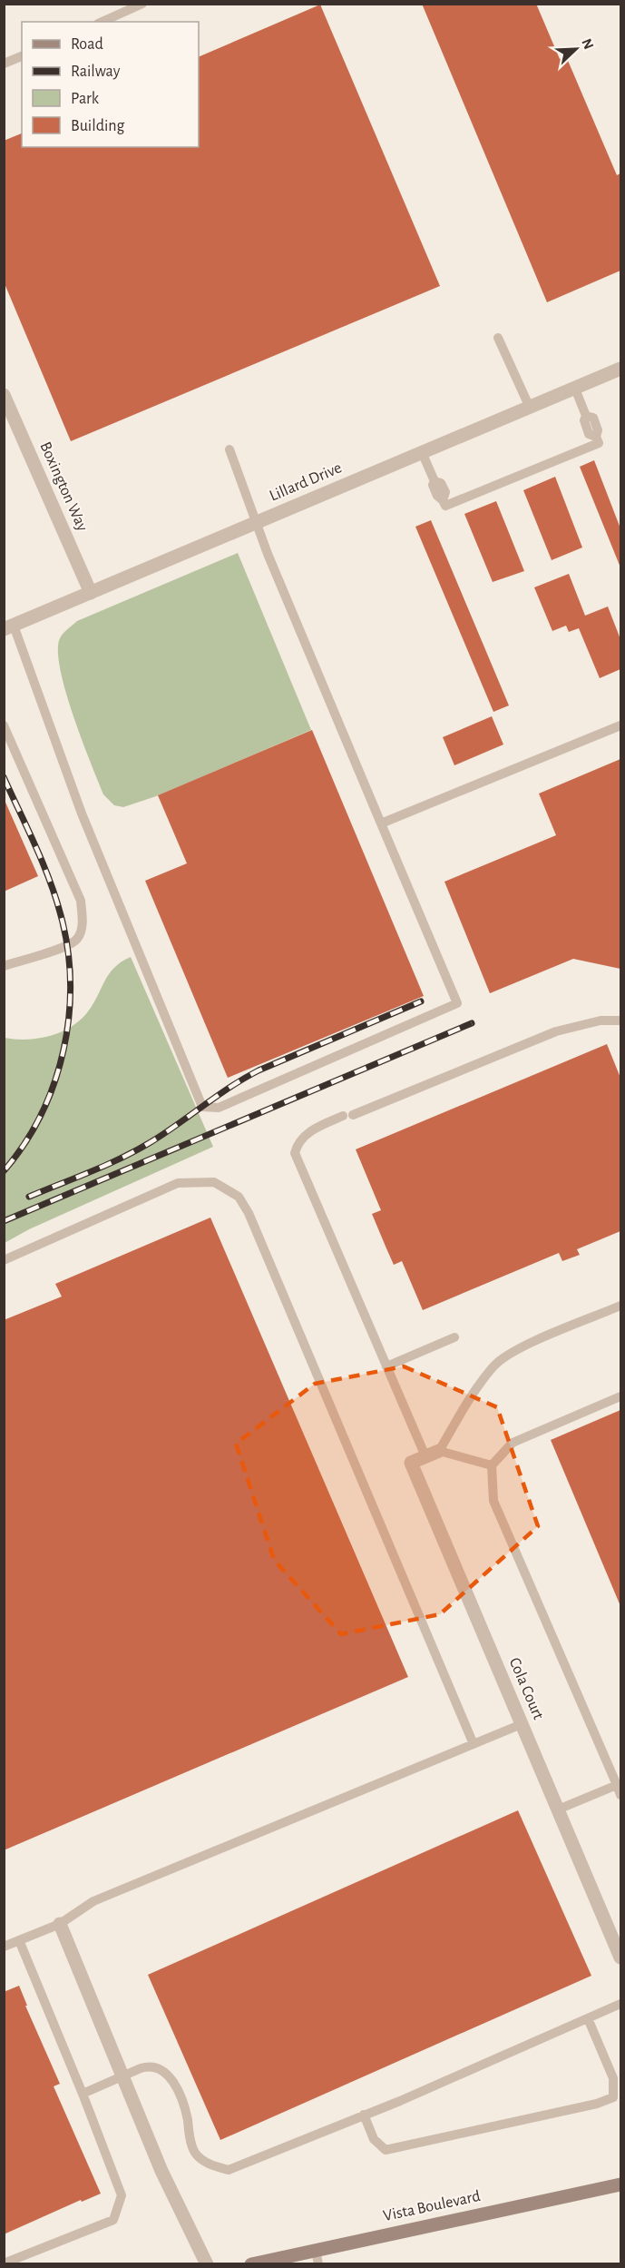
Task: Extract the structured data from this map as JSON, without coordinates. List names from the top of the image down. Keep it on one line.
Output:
{"streets":{"main road":["Vista Boulevard"],"street":["Lillard Drive","Boxington Way","Cola Court"]},"crossings":[["Lillard Drive","Boxington Way"]],"legend":["Road","Railway","Park","Building"],"north":"top right"}
